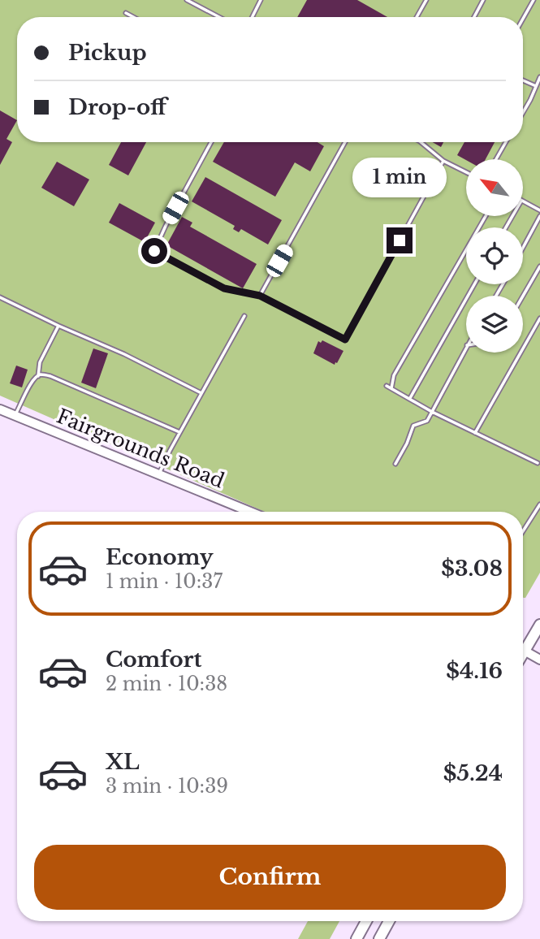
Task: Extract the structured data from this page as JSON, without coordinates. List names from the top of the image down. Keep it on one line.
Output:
{"streets":{"main road":["Fairgrounds Road"]},"north":"top left","page":{"banner":["Pickup","Drop-off"],"bubble":"1 min","list":[{"name":"Economy","note":"1 min · 10:37","value":"$3.08"},{"name":"Comfort","note":"2 min · 10:38","value":"$4.16"},{"name":"XL","note":"3 min · 10:39","value":"$5.24"}],"buttons":"Confirm"}}
